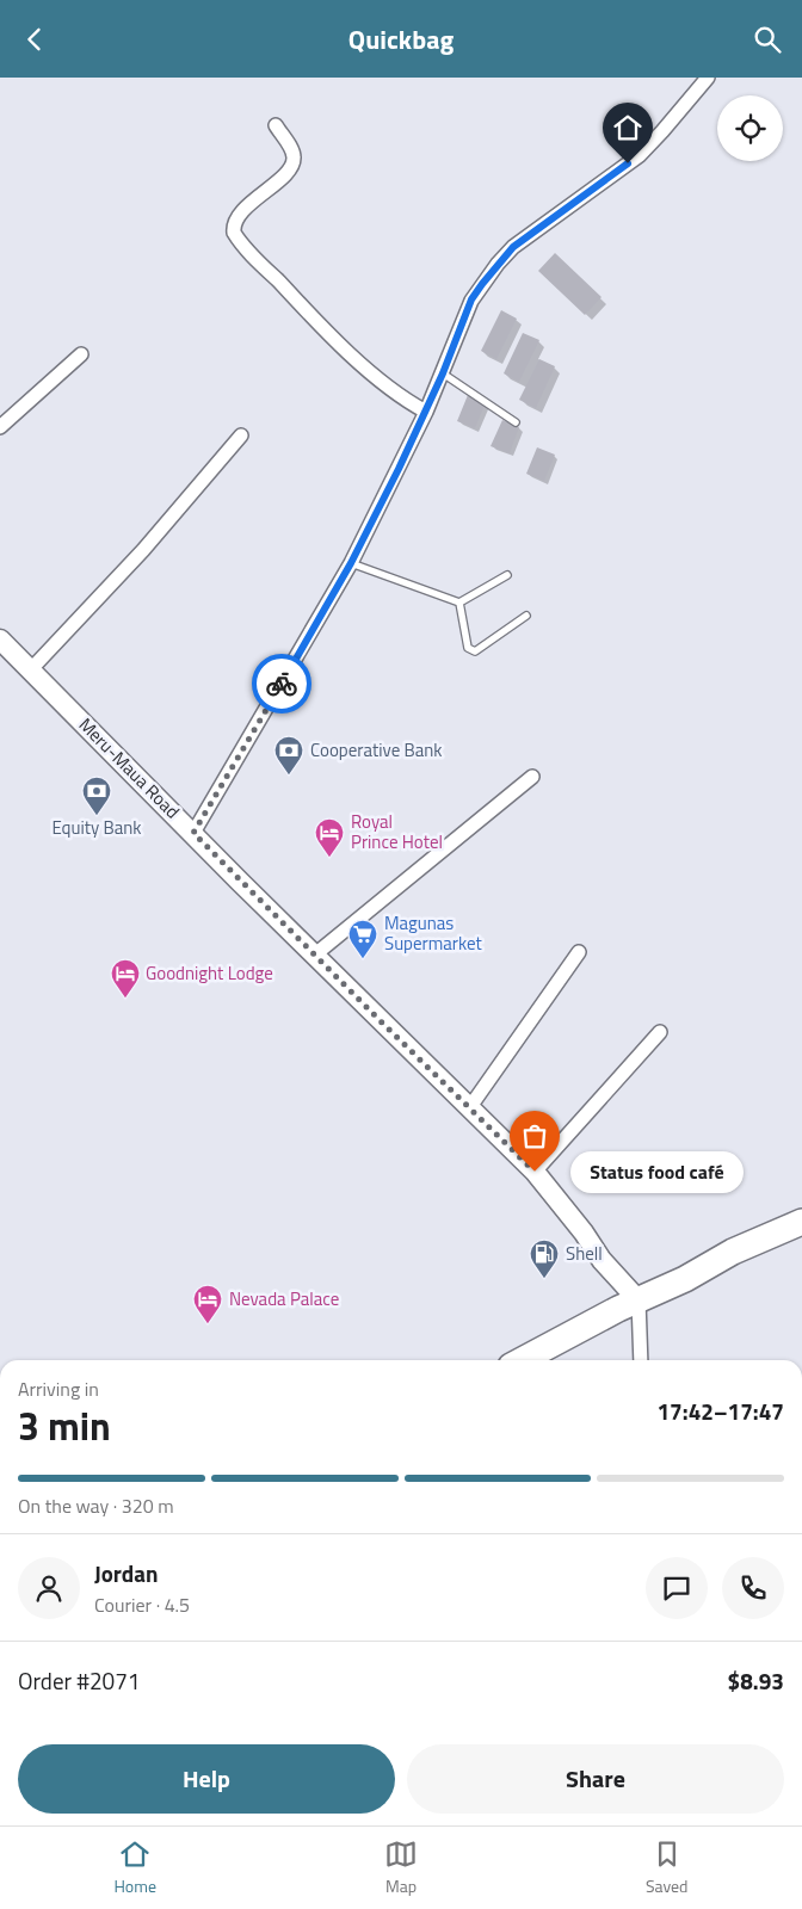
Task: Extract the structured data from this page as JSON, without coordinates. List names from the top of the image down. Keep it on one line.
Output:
{"streets":{"main road":["Meru-Maua Road"]},"places":{"bank":["Cooperative Bank","Equity Bank"],"hotel":["Royal Prince Hotel","Goodnight Lodge","Nevada Palace"],"supermarket":["Magunas Supermarket"],"other":["Status food café"],"fuel station":["Shell"]},"page":{"header":"Quickbag","bubble":"Status food café","heading":["3 min","Arriving in","17:42–17:47"],"panel":["Jordan","Courier · 4.5","Order #2071","$8.93"],"bar":"On the way · 320 m","buttons":["Help","Share"],"tabs":["Home","Map","Saved"]}}
